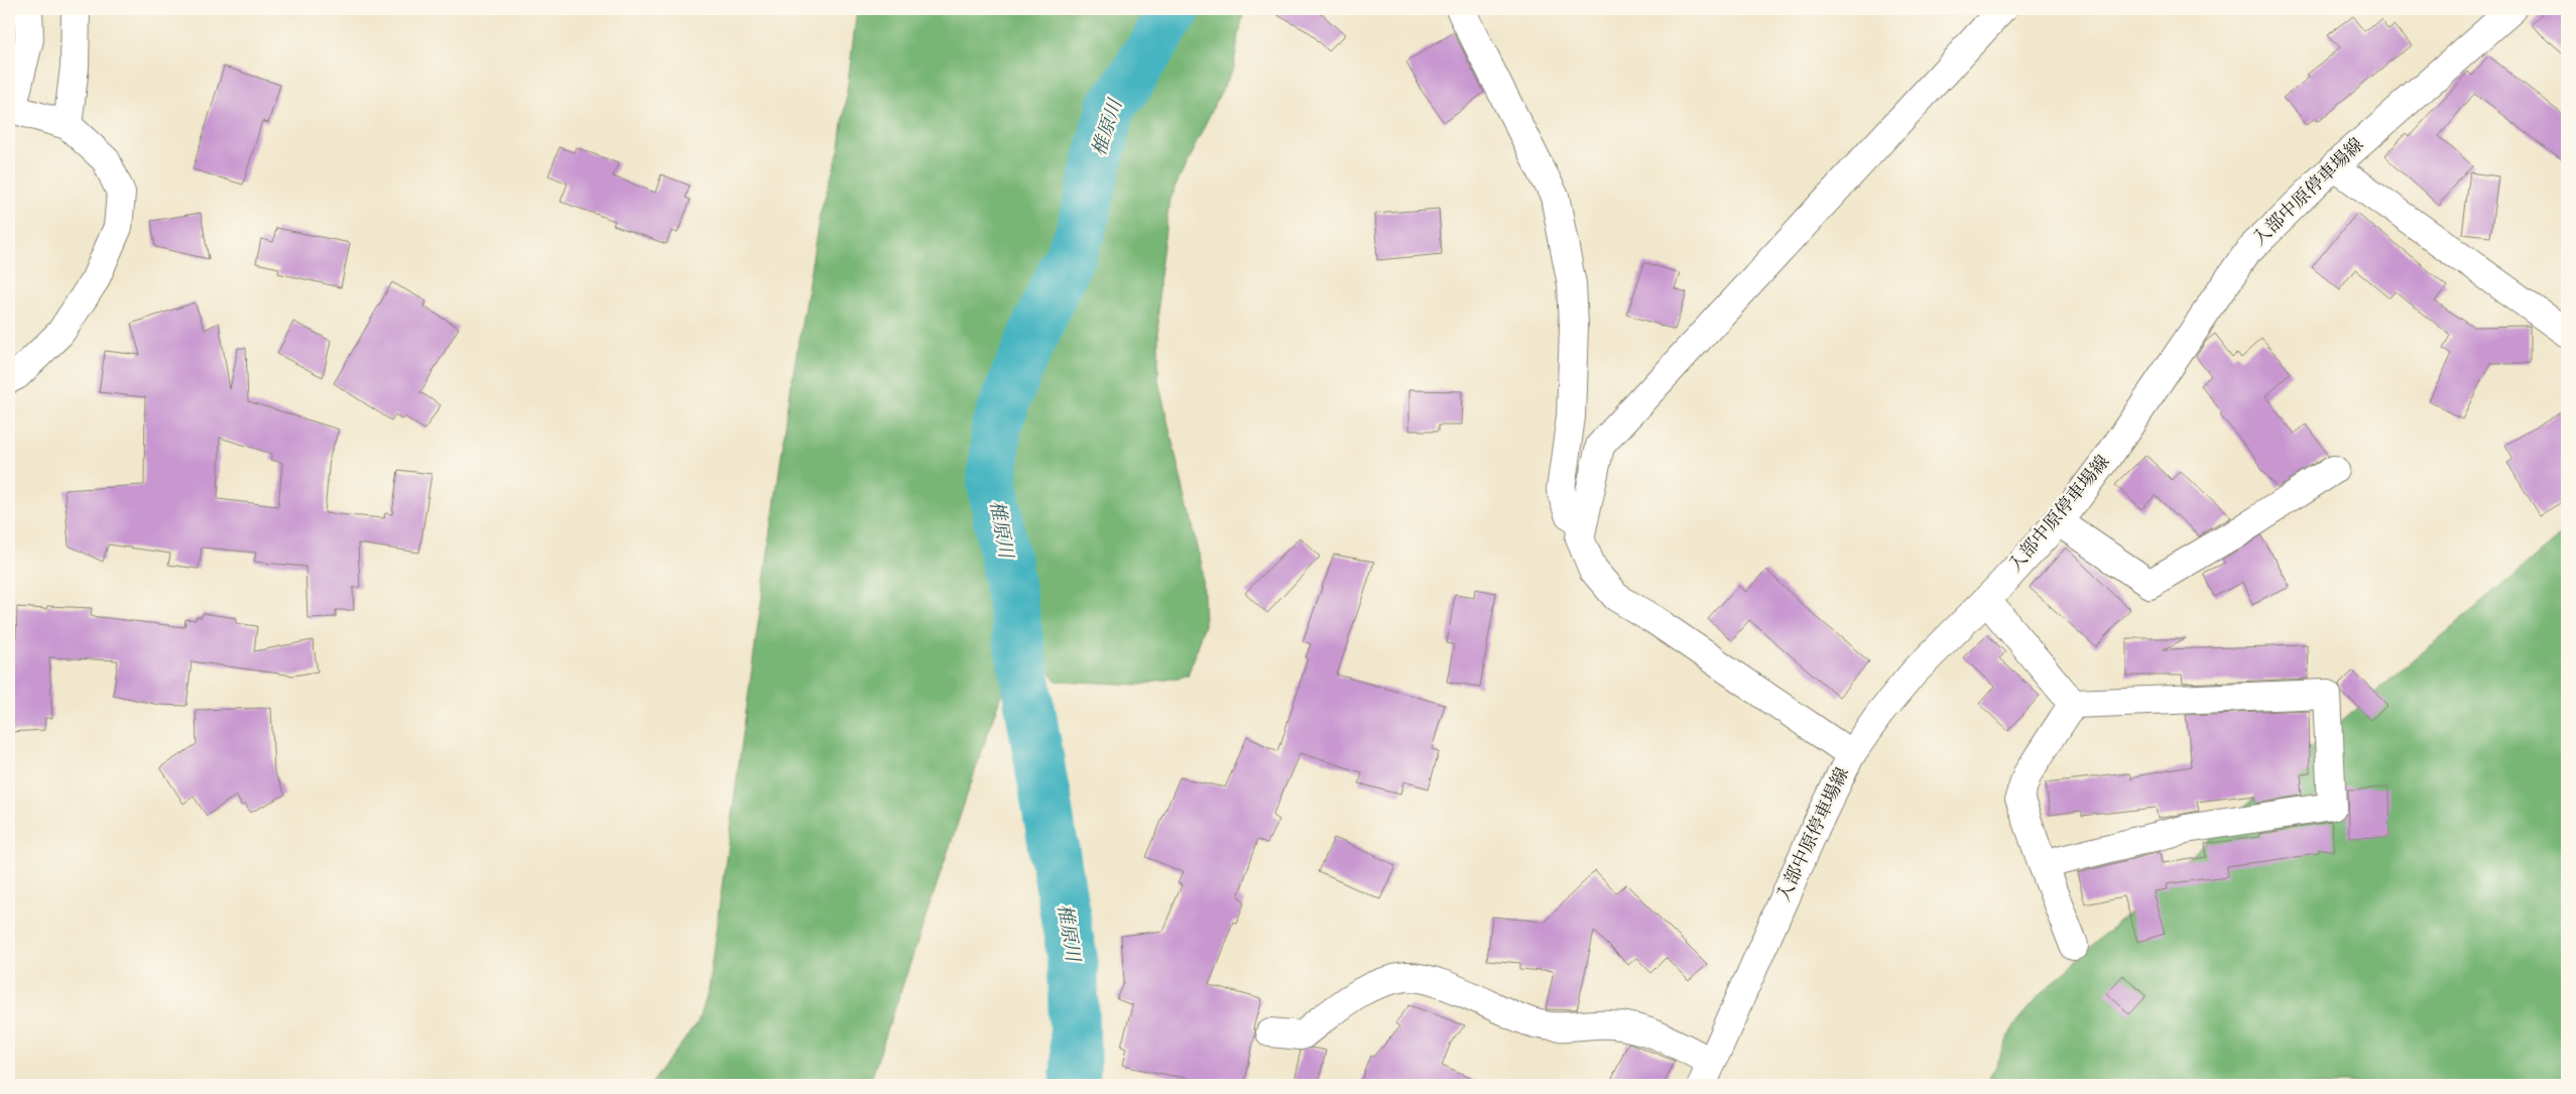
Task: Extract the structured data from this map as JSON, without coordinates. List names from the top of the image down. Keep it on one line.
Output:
{"streets":{"street":["入部中原停車場線"]},"water":["椎原川"]}
